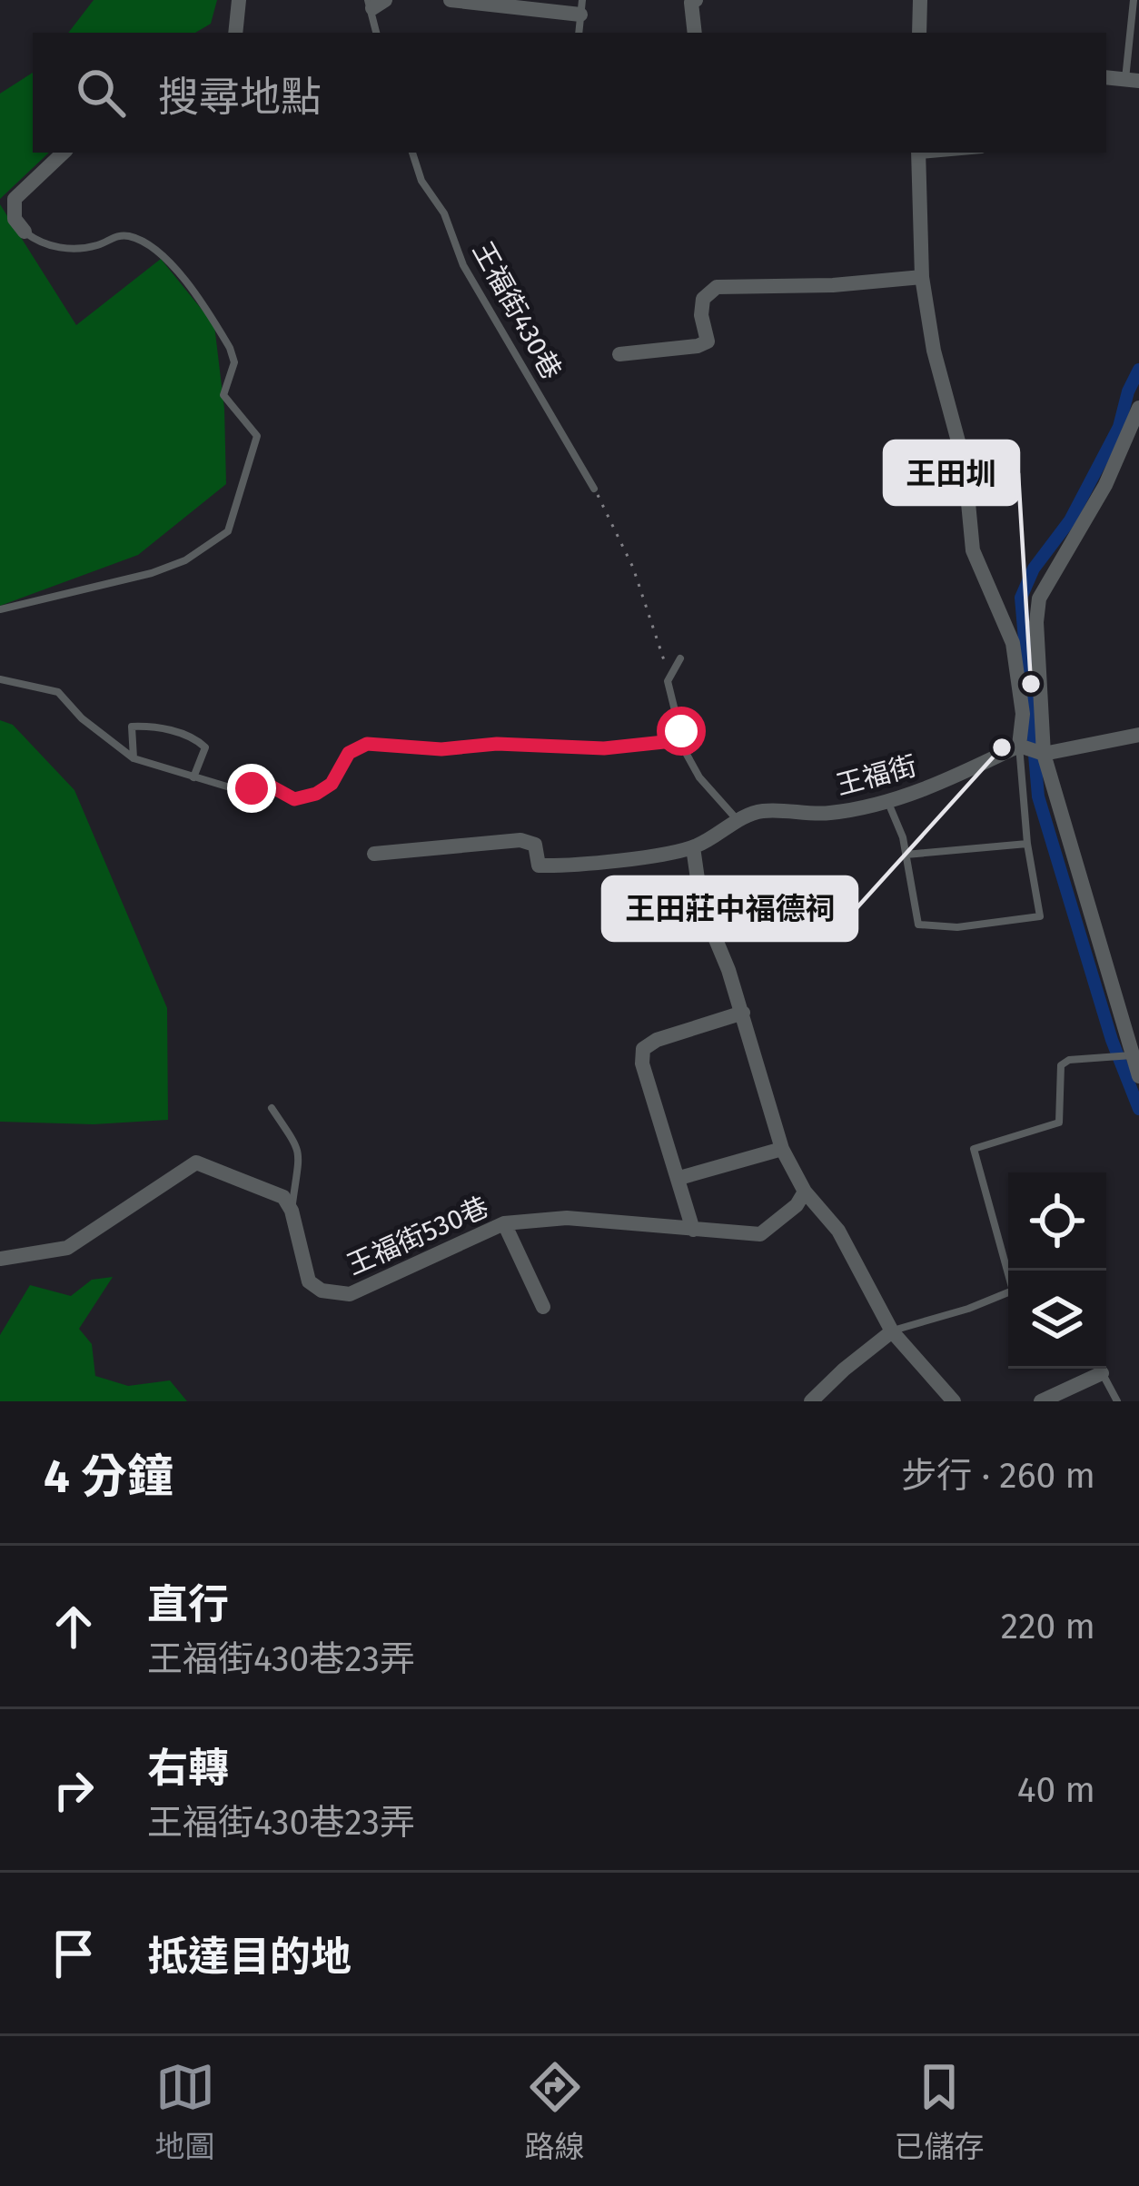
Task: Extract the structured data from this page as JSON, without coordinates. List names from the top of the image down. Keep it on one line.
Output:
{"streets":{"street":["王福街","王福街530巷"],"lane":["王福街430巷"]},"places":["王田圳","王田莊中福德祠"],"page":{"search":"搜尋地點","heading":["4 分鐘","步行 · 260 m"],"list":[["直行","王福街430巷23弄","220 m"],["右轉","王福街430巷23弄","40 m"],"抵達目的地"],"nav":["地圖","路線","已儲存"]}}
